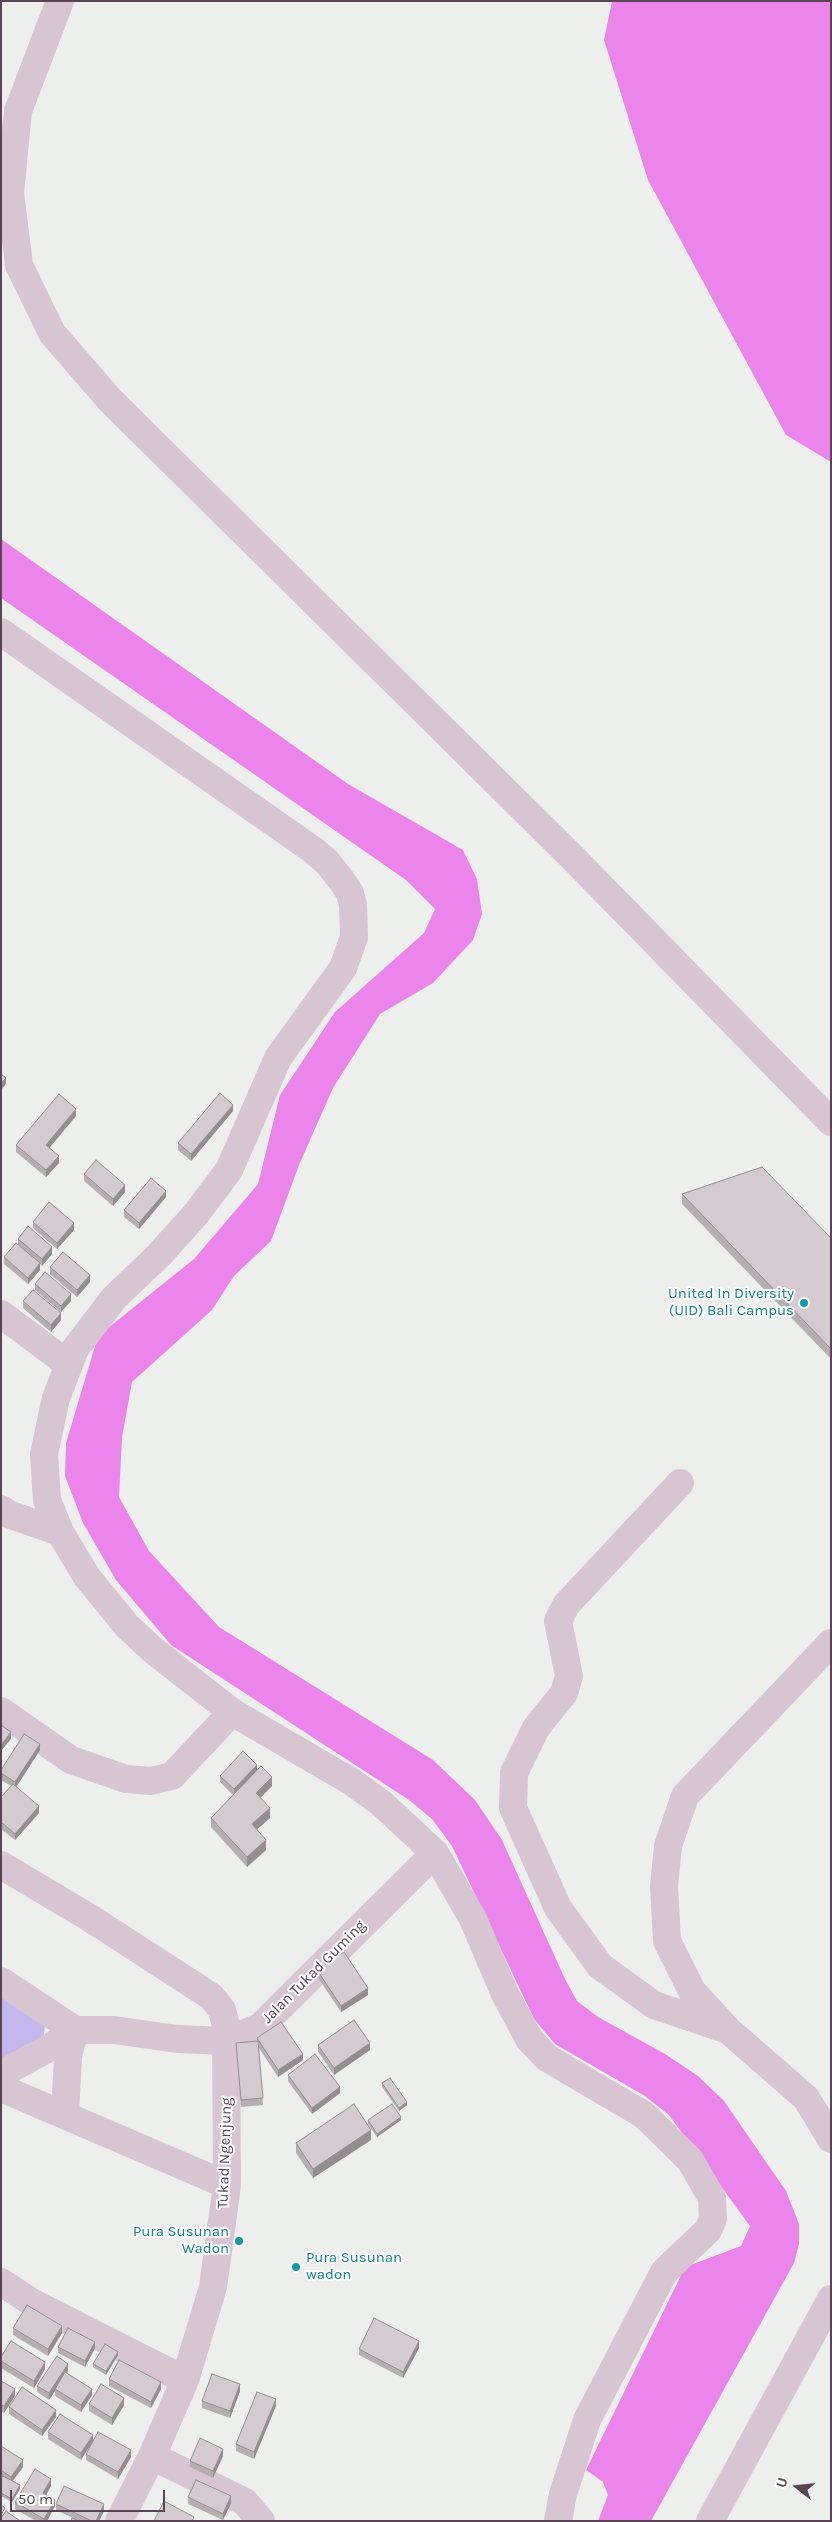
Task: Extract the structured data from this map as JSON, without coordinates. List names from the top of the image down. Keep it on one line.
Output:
{"streets":{"street":["Jalan Tukad Guming","Tukad Ngenjung"]},"crossings":[["Jalan Tukad Guming","Tukad Ngenjung"]],"places":["United In Diversity (UID) Bali Campus","Pura Susunan Wadon","Pura Susunan wadon"],"scale_bar":"50 m","north":"left"}
